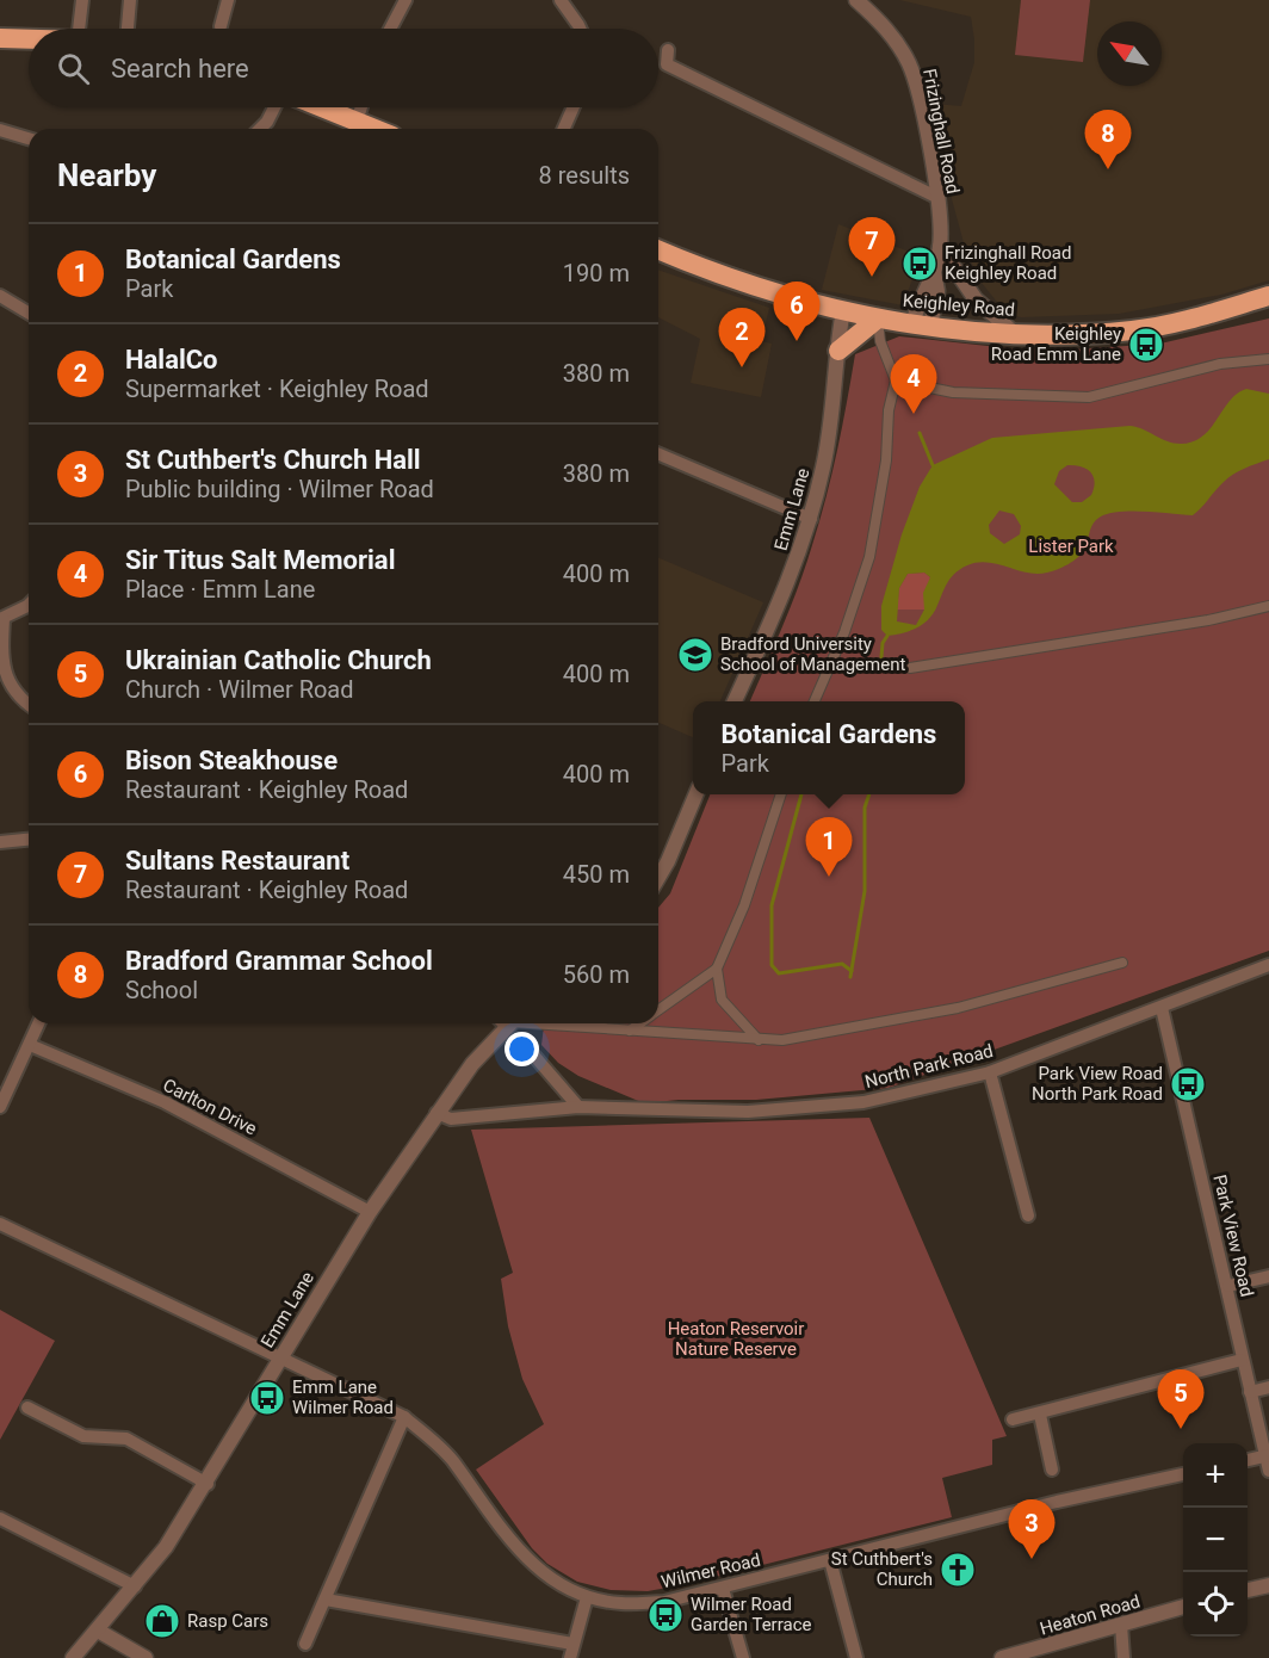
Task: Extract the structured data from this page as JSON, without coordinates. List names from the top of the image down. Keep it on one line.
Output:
{"streets":{"highway":["Keighley Road"],"street":["Frizinghall Road","Emm Lane","North Park Road","Carlton Drive","Park View Road","Wilmer Road","Heaton Road"]},"crossings":[["Frizinghall Road","Keighley Road"],["Keighley Road","Emm Lane"],["Emm Lane","North Park Road"],["Emm Lane","Carlton Drive"],["Emm Lane","Wilmer Road"],["North Park Road","Park View Road"]],"parks":["Lister Park","Heaton Reservoir Nature Reserve"],"places":{"bus stop":["Frizinghall Road Keighley Road","Keighley Road Emm Lane","Park View Road North Park Road","Emm Lane Wilmer Road","Wilmer Road Garden Terrace"],"school or university":["Bradford University School of Management"],"church":["St Cuthbert's Church"],"shop":["Rasp Cars"]},"north":"top left","page":{"search":"Search here","pins":["8","7","6","2","4","1","5","3"],"heading":["Nearby","8 results"],"list":[{"mark":"1","name":"Botanical Gardens","note":"Park","value":"190 m"},{"mark":"2","name":"HalalCo","note":"Supermarket · Keighley Road","value":"380 m"},{"mark":"3","name":"St Cuthbert's Church Hall","note":"Public building · Wilmer Road","value":"380 m"},{"mark":"4","name":"Sir Titus Salt Memorial","note":"Place · Emm Lane","value":"400 m"},{"mark":"5","name":"Ukrainian Catholic Church","note":"Church · Wilmer Road","value":"400 m"},{"mark":"6","name":"Bison Steakhouse","note":"Restaurant · Keighley Road","value":"400 m"},{"mark":"7","name":"Sultans Restaurant","note":"Restaurant · Keighley Road","value":"450 m"},{"mark":"8","name":"Bradford Grammar School","note":"School","value":"560 m"}],"popup":["Botanical Gardens","Park"],"map_buttons":["+","−"]}}
